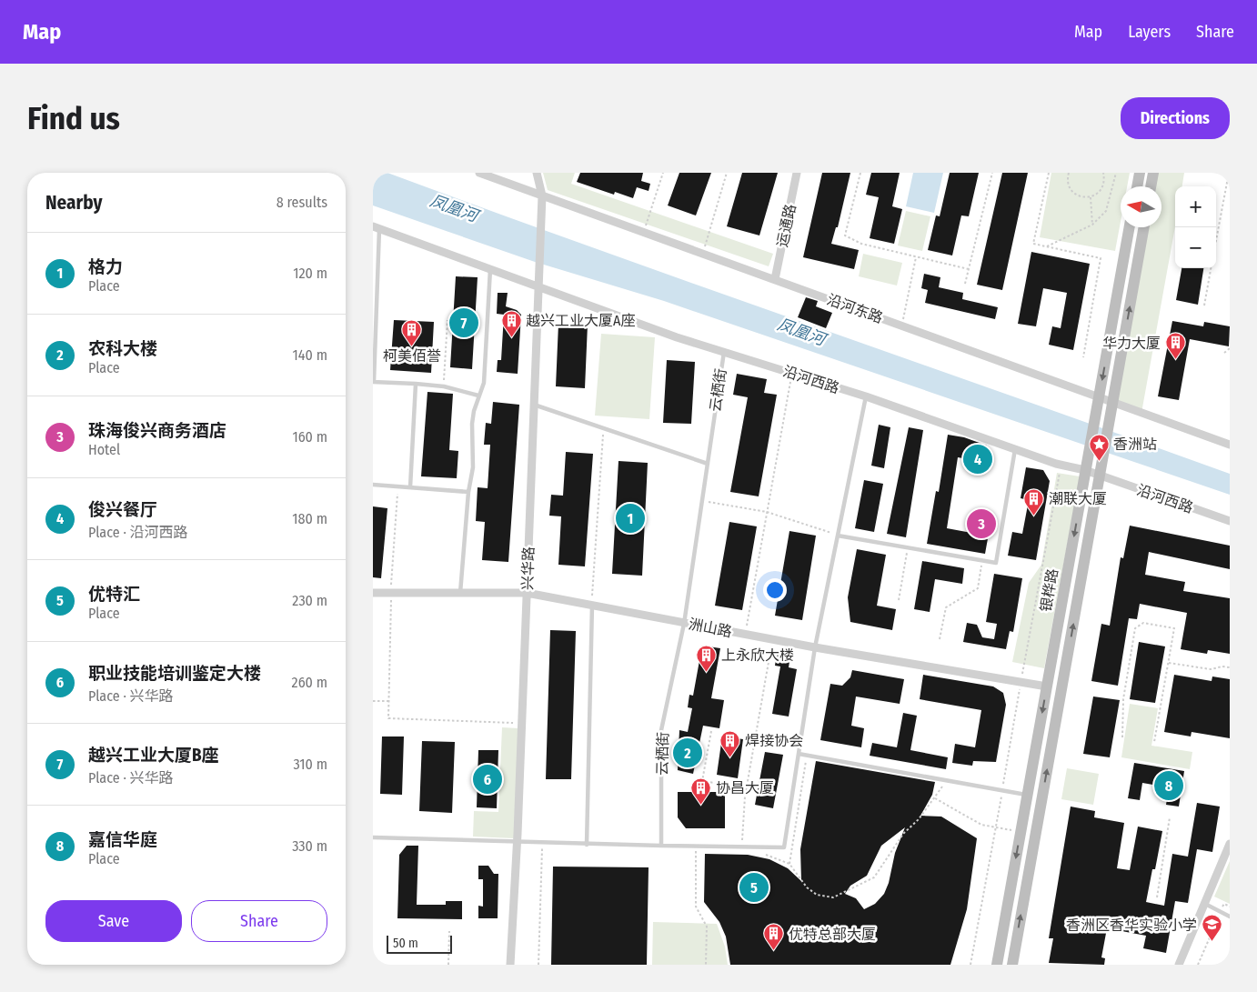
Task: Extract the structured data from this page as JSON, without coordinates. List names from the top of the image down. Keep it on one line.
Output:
{"streets":{"main road":["银桦路"],"street":["运通路","沿河东路","沿河西路","兴华路","洲山路"],"lane":["云栖街"]},"crossings":[["运通路","沿河东路"],["沿河东路","兴华路"],["沿河东路","银桦路"],["沿河西路","云栖街"],["沿河西路","兴华路"],["沿河西路","银桦路"],["云栖街","洲山路"],["兴华路","洲山路"],["银桦路","洲山路"]],"water":["凤凰河"],"places":{"building":["越兴工业大厦A座","柯美佰誉","华力大厦","潮联大厦","上永欣大楼","焊接协会","协昌大厦","优特总部大厦"],"place":["香洲站"],"school or university":["香洲区香华实验小学"]},"scale_bar":"50 m","north":"left","page":{"header":"Map","nav":["Map","Layers","Share"],"buttons":["Directions",["Save","Share"]],"title":"Find us","heading":["Nearby","8 results"],"map_buttons":["+","−"],"list":[{"mark":"1","name":"格力","note":"Place","value":"120 m"},{"mark":"2","name":"农科大楼","note":"Place","value":"140 m"},{"mark":"3","name":"珠海俊兴商务酒店","note":"Hotel","value":"160 m"},{"mark":"4","name":"俊兴餐厅","note":"Place · 沿河西路","value":"180 m"},{"mark":"5","name":"优特汇","note":"Place","value":"230 m"},{"mark":"6","name":"职业技能培训鉴定大楼","note":"Place · 兴华路","value":"260 m"},{"mark":"7","name":"越兴工业大厦B座","note":"Place · 兴华路","value":"310 m"},{"mark":"8","name":"嘉信华庭","note":"Place","value":"330 m"}],"pins":["7","4","1","3","2","6","8","5"],"scale":"50 m"}}
